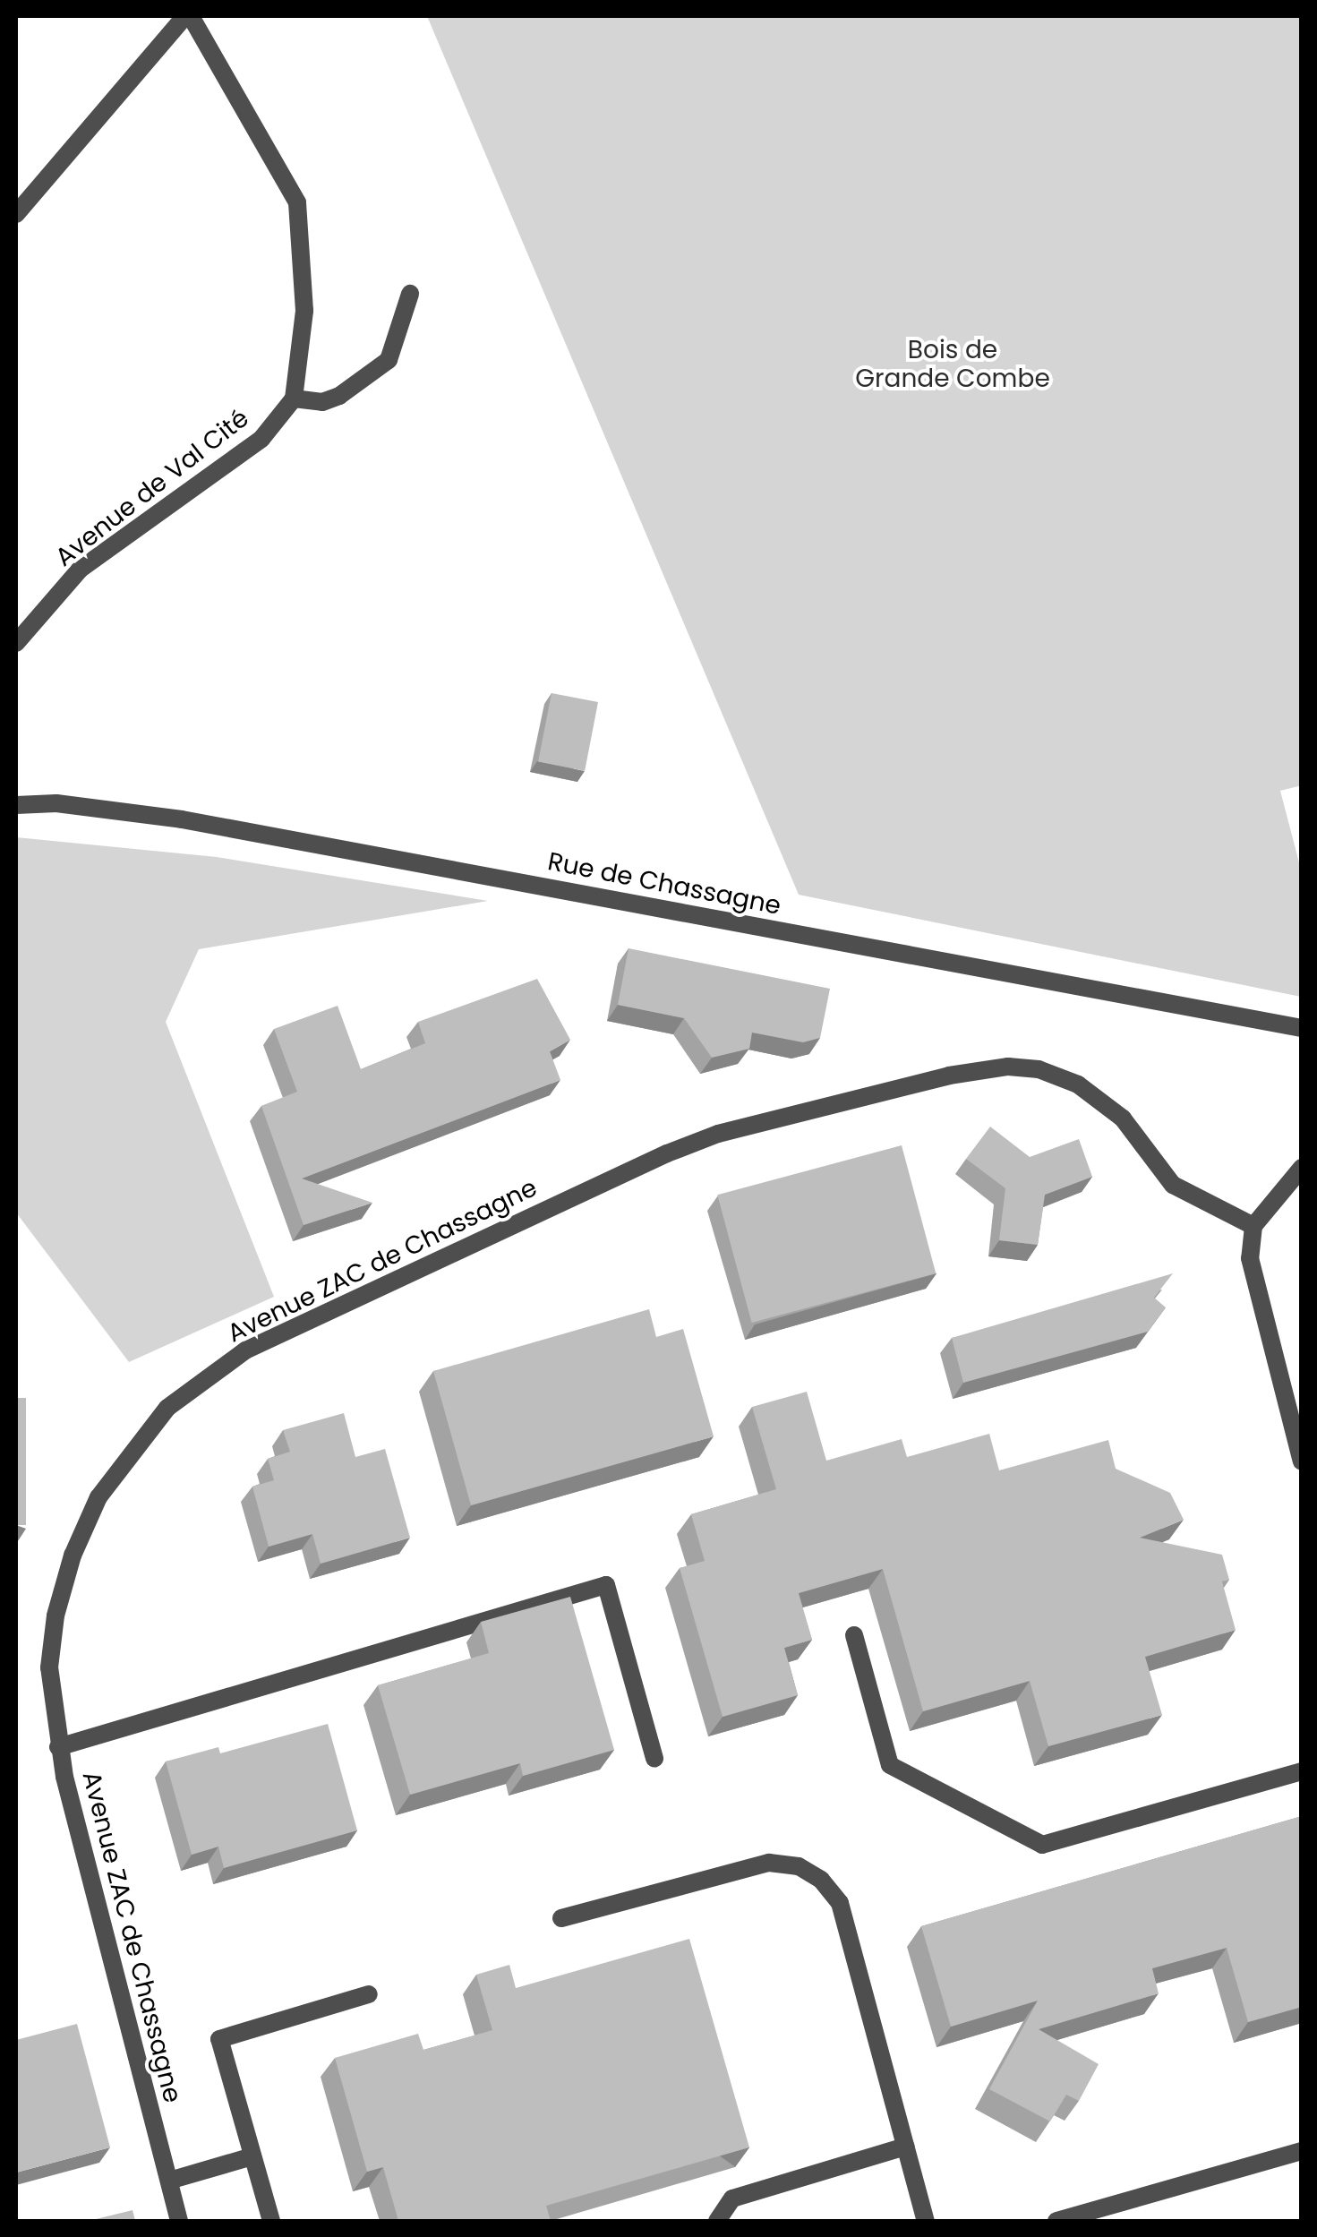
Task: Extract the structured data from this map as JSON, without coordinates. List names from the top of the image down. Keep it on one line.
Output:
{"streets":{"street":["Avenue de Val Cité","Rue de Chassagne","Avenue ZAC de Chassagne"]},"parks":["Bois de Grande Combe"]}
